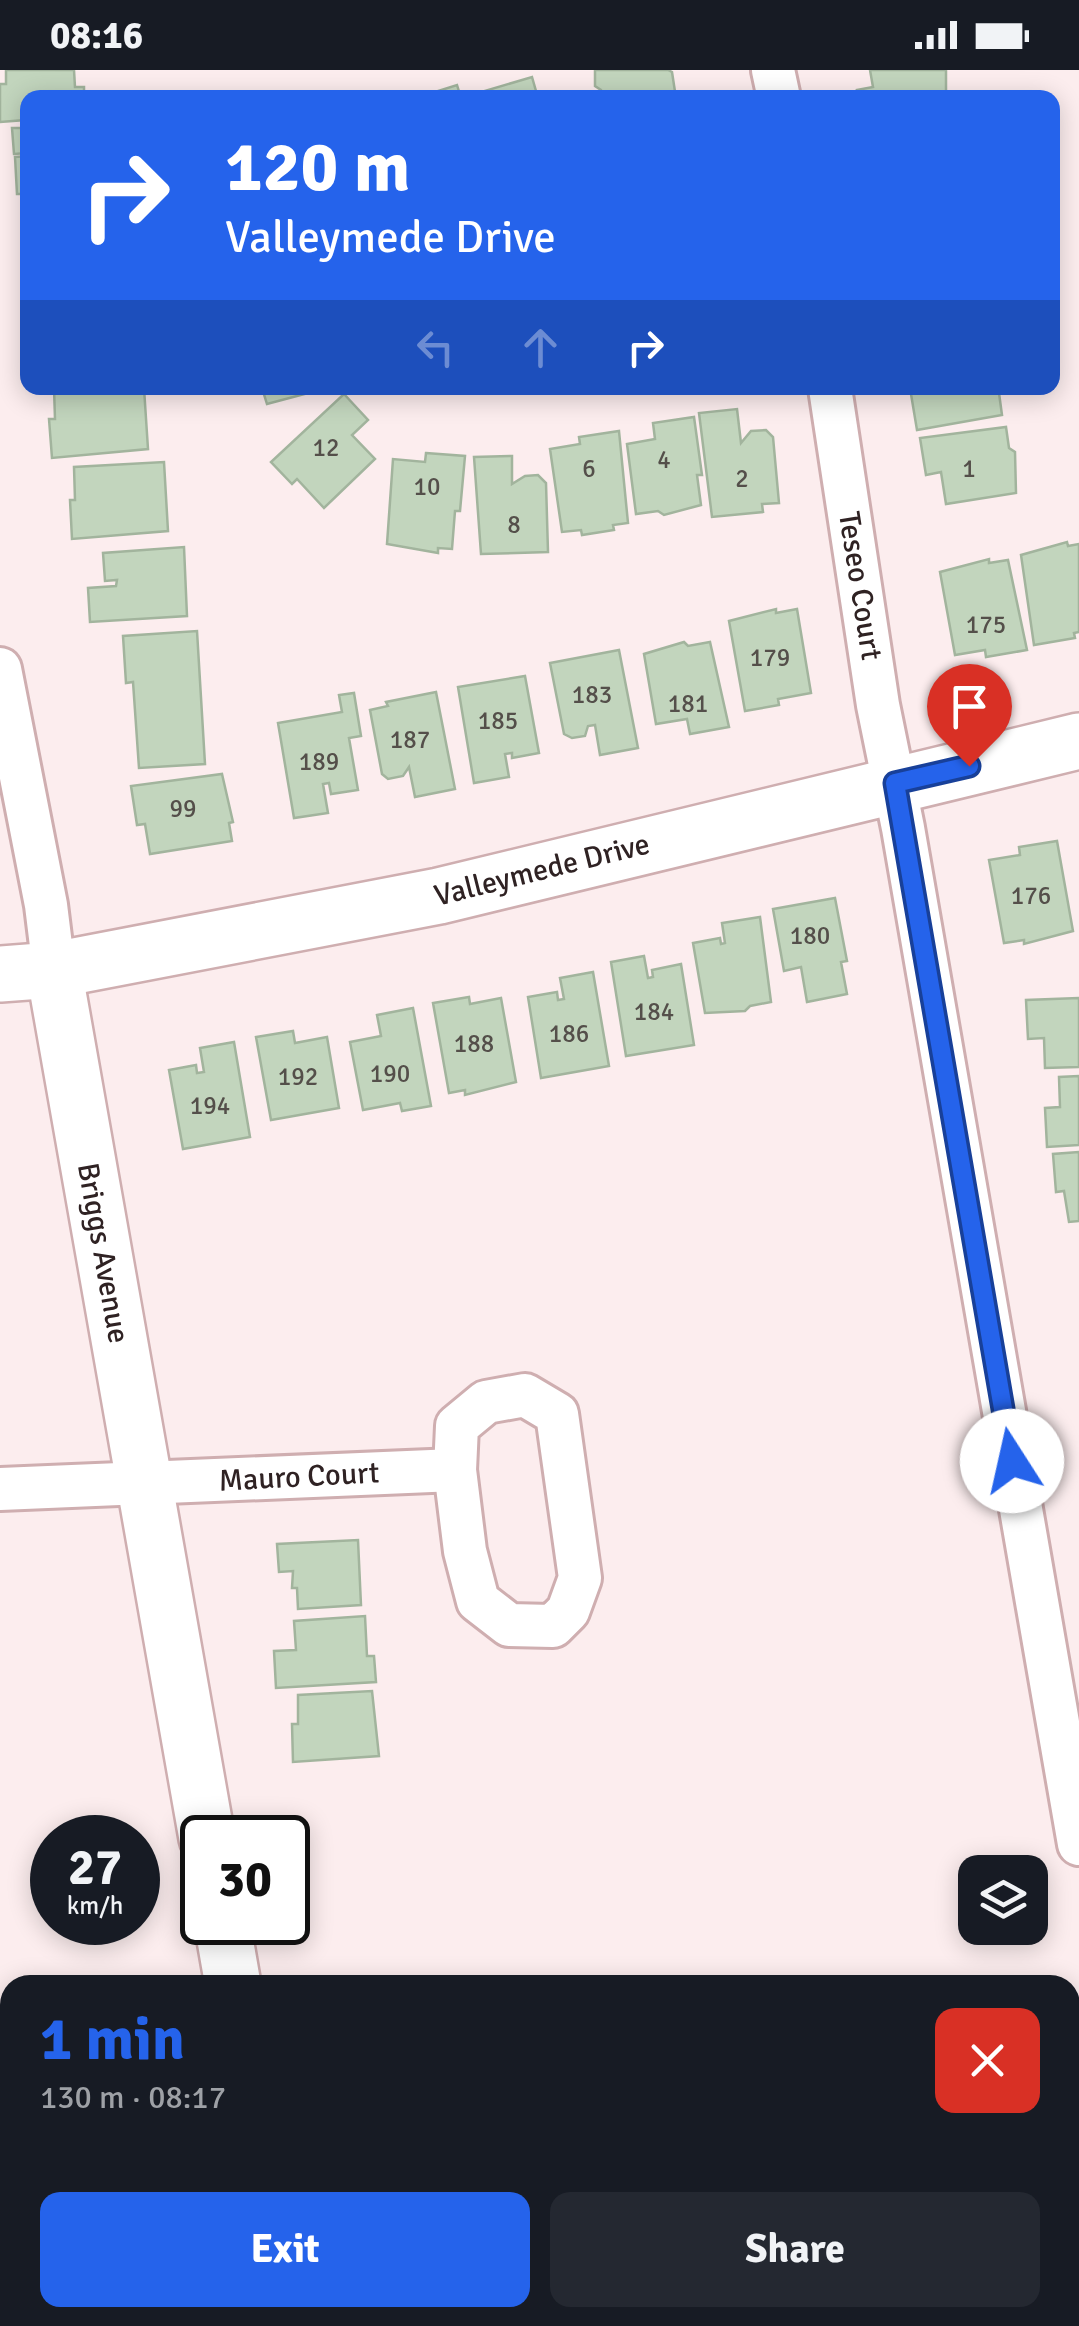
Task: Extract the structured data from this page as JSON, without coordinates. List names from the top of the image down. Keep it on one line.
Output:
{"streets":{"street":["Teseo Court","Valleymede Drive","Briggs Avenue","Mauro Court"]},"crossings":[["Teseo Court","Valleymede Drive"],["Valleymede Drive","Briggs Avenue"],["Briggs Avenue","Mauro Court"]],"house_numbers":["12","4","6","1","2","10","8","175","179","183","181","185","187","189","99","176","180","184","186","188","190","192","194"],"page":{"status":"08:16","turn":["120 m","Valleymede Drive"],"speed":"27 km/h","limit":"30","heading":["1 min","130 m · 08:17"],"buttons":["Exit","Share"]}}
